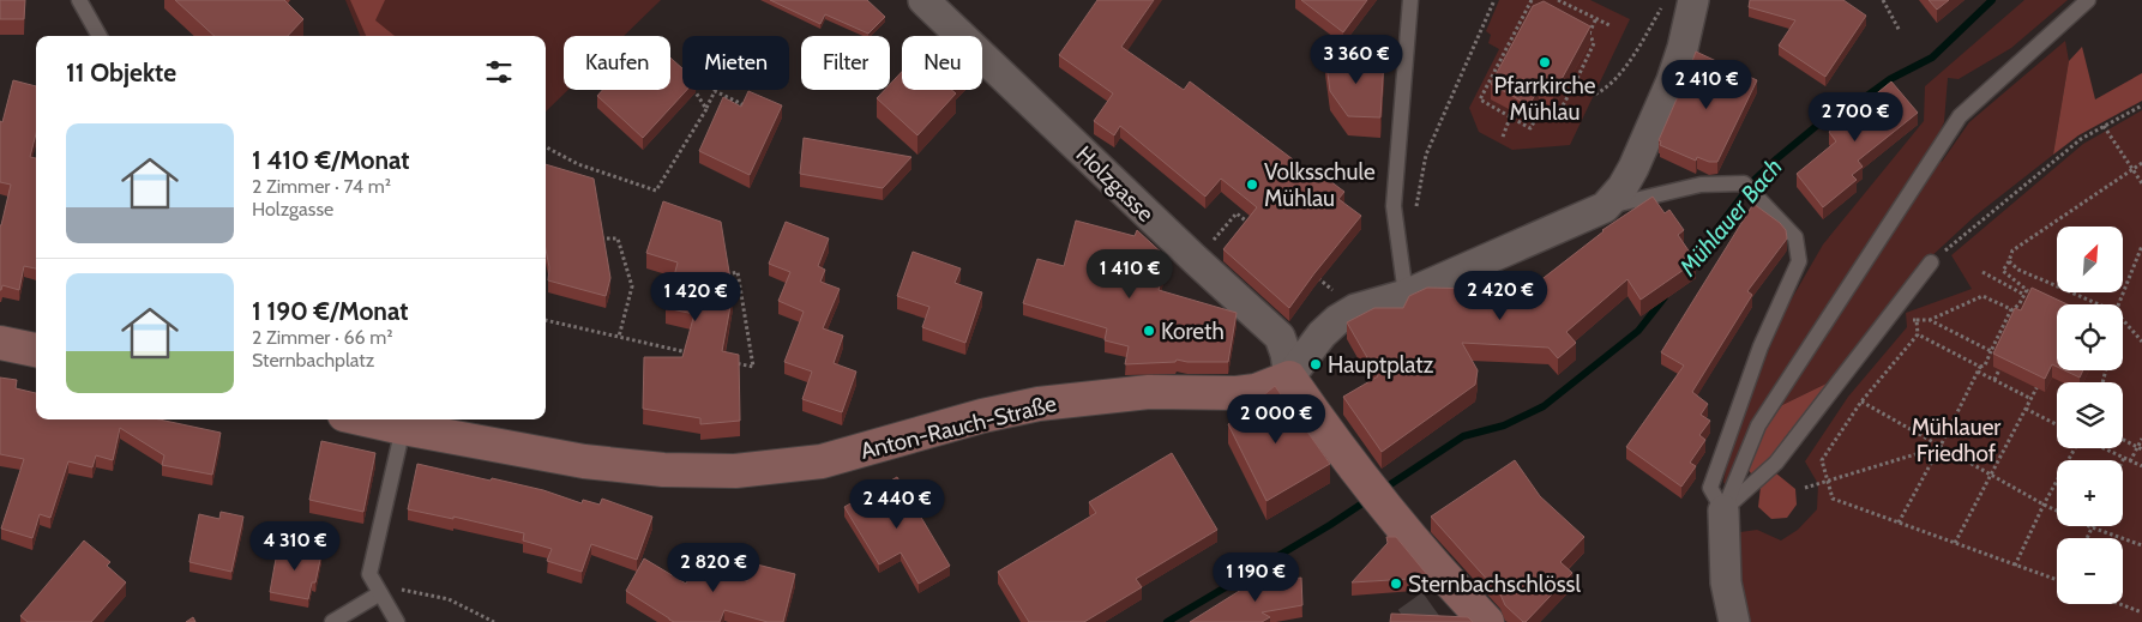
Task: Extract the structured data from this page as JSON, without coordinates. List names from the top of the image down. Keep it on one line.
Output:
{"streets":{"main road":["Anton-Rauch-Straße"],"street":["Holzgasse"]},"crossings":[["Holzgasse","Anton-Rauch-Straße"]],"water":["Mühlauer Bach"],"parks":["Mühlauer Friedhof"],"places":["Pfarrkirche Mühlau","Volksschule Mühlau","Koreth","Hauptplatz","Sternbachschlössl"],"north":"top right","page":{"price":["3 360 €","2 410 €","2 700 €","1 410 €","2 420 €","1 420 €","2 000 €","2 440 €","4 310 €","2 820 €","1 190 €"],"chip":["Kaufen","Mieten","Filter","Neu"],"heading":"11 Objekte","list":[{"name":"1 410 €/Monat","note":"2 Zimmer · 74 m² · Holzgasse"},{"name":"1 190 €/Monat","note":"2 Zimmer · 66 m² · Sternbachplatz"}],"map_buttons":["+","−"]}}
